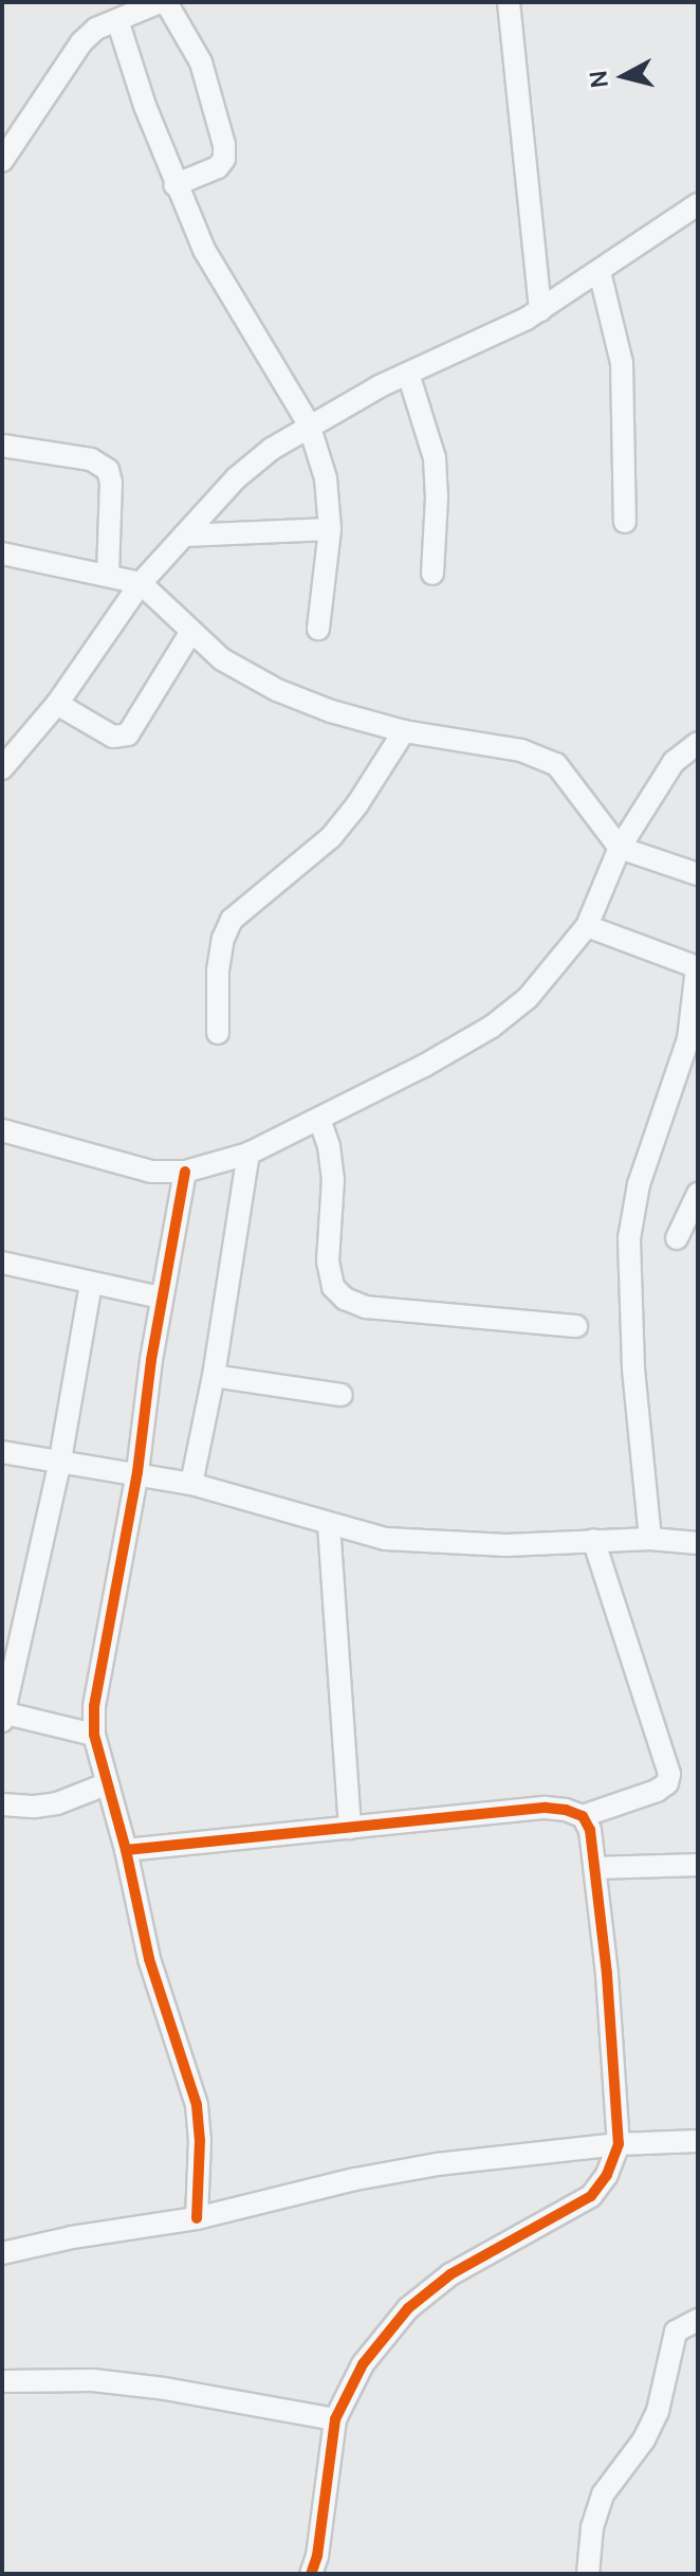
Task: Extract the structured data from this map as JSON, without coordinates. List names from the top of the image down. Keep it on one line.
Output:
{"north":"left"}
